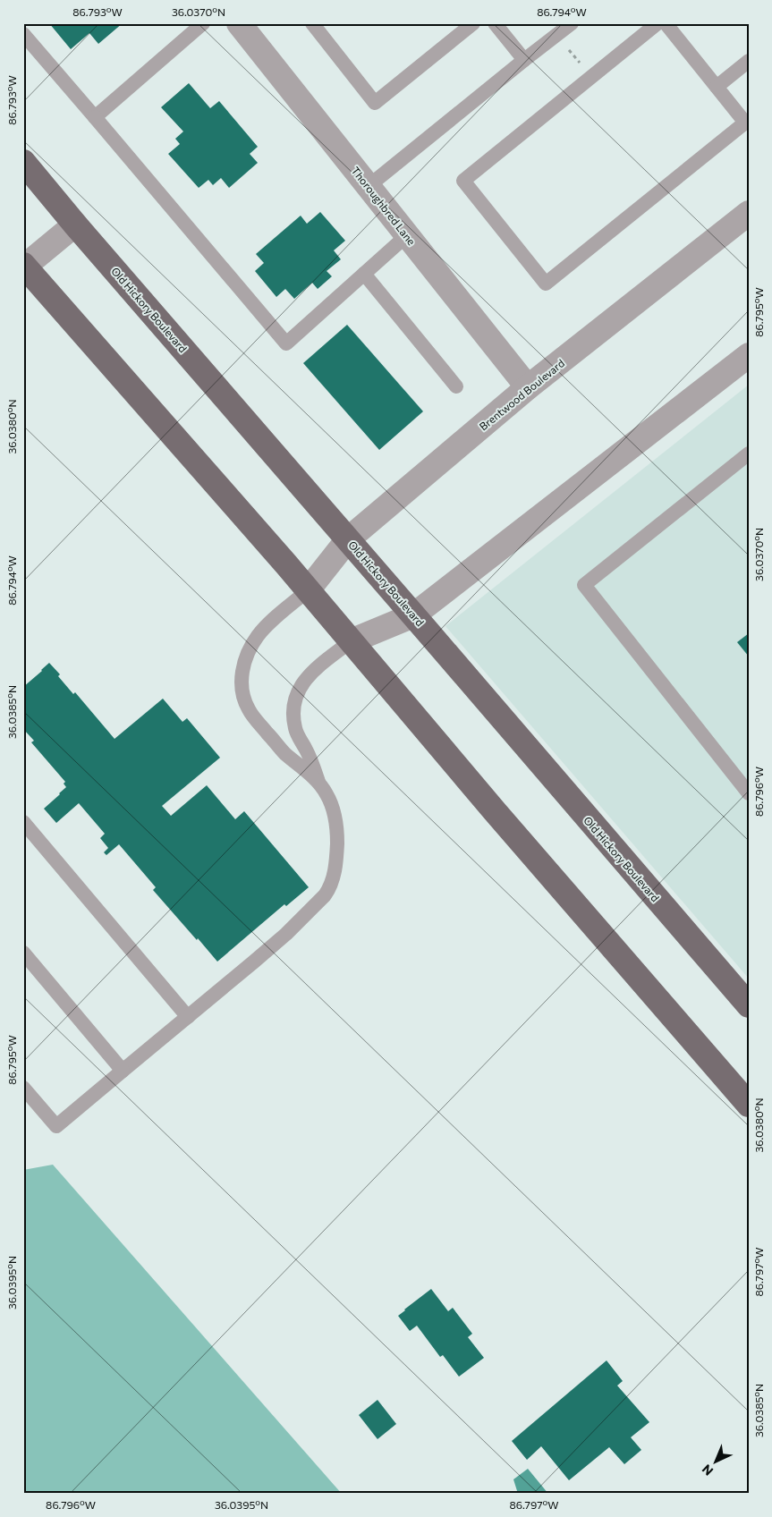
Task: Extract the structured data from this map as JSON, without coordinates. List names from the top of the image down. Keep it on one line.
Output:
{"streets":{"main road":["Old Hickory Boulevard"],"street":["Thoroughbred Lane","Brentwood Boulevard"]},"crossings":[["Thoroughbred Lane","Brentwood Boulevard"],["Old Hickory Boulevard","Brentwood Boulevard"]],"north":"bottom left","coordinates":["86.793°W","36.0370°N","86.794°W","86.795°W","36.0380°N","36.0385°N","86.796°W","86.797°W","36.0395°N"]}
